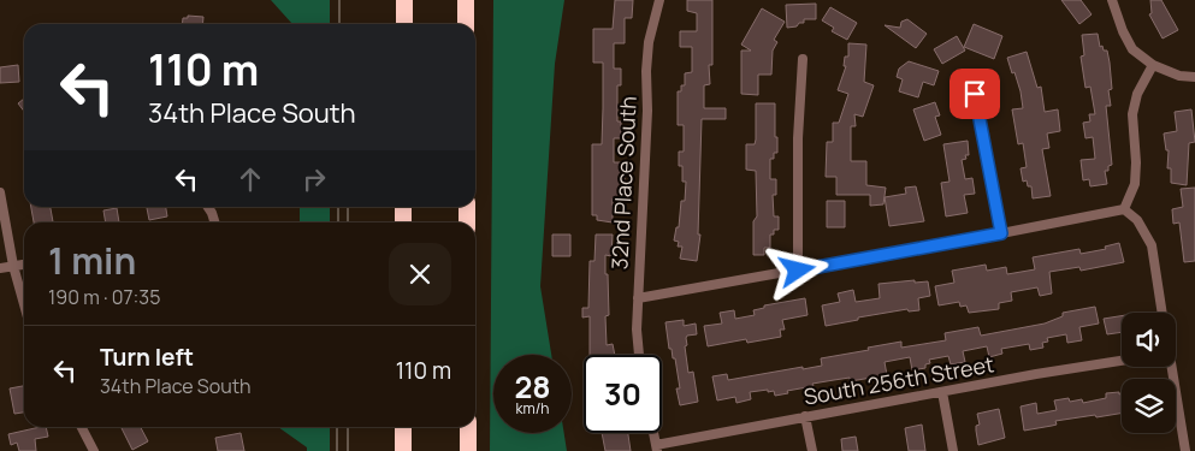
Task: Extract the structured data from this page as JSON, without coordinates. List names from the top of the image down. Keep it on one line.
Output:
{"streets":{"street":["32nd Place South","South 256th Street"]},"page":{"turn":["110 m","34th Place South"],"heading":["1 min","190 m · 07:35"],"list":[{"name":"Turn left","note":"34th Place South","value":"110 m"}],"speed":"28 km/h","limit":"30"}}
